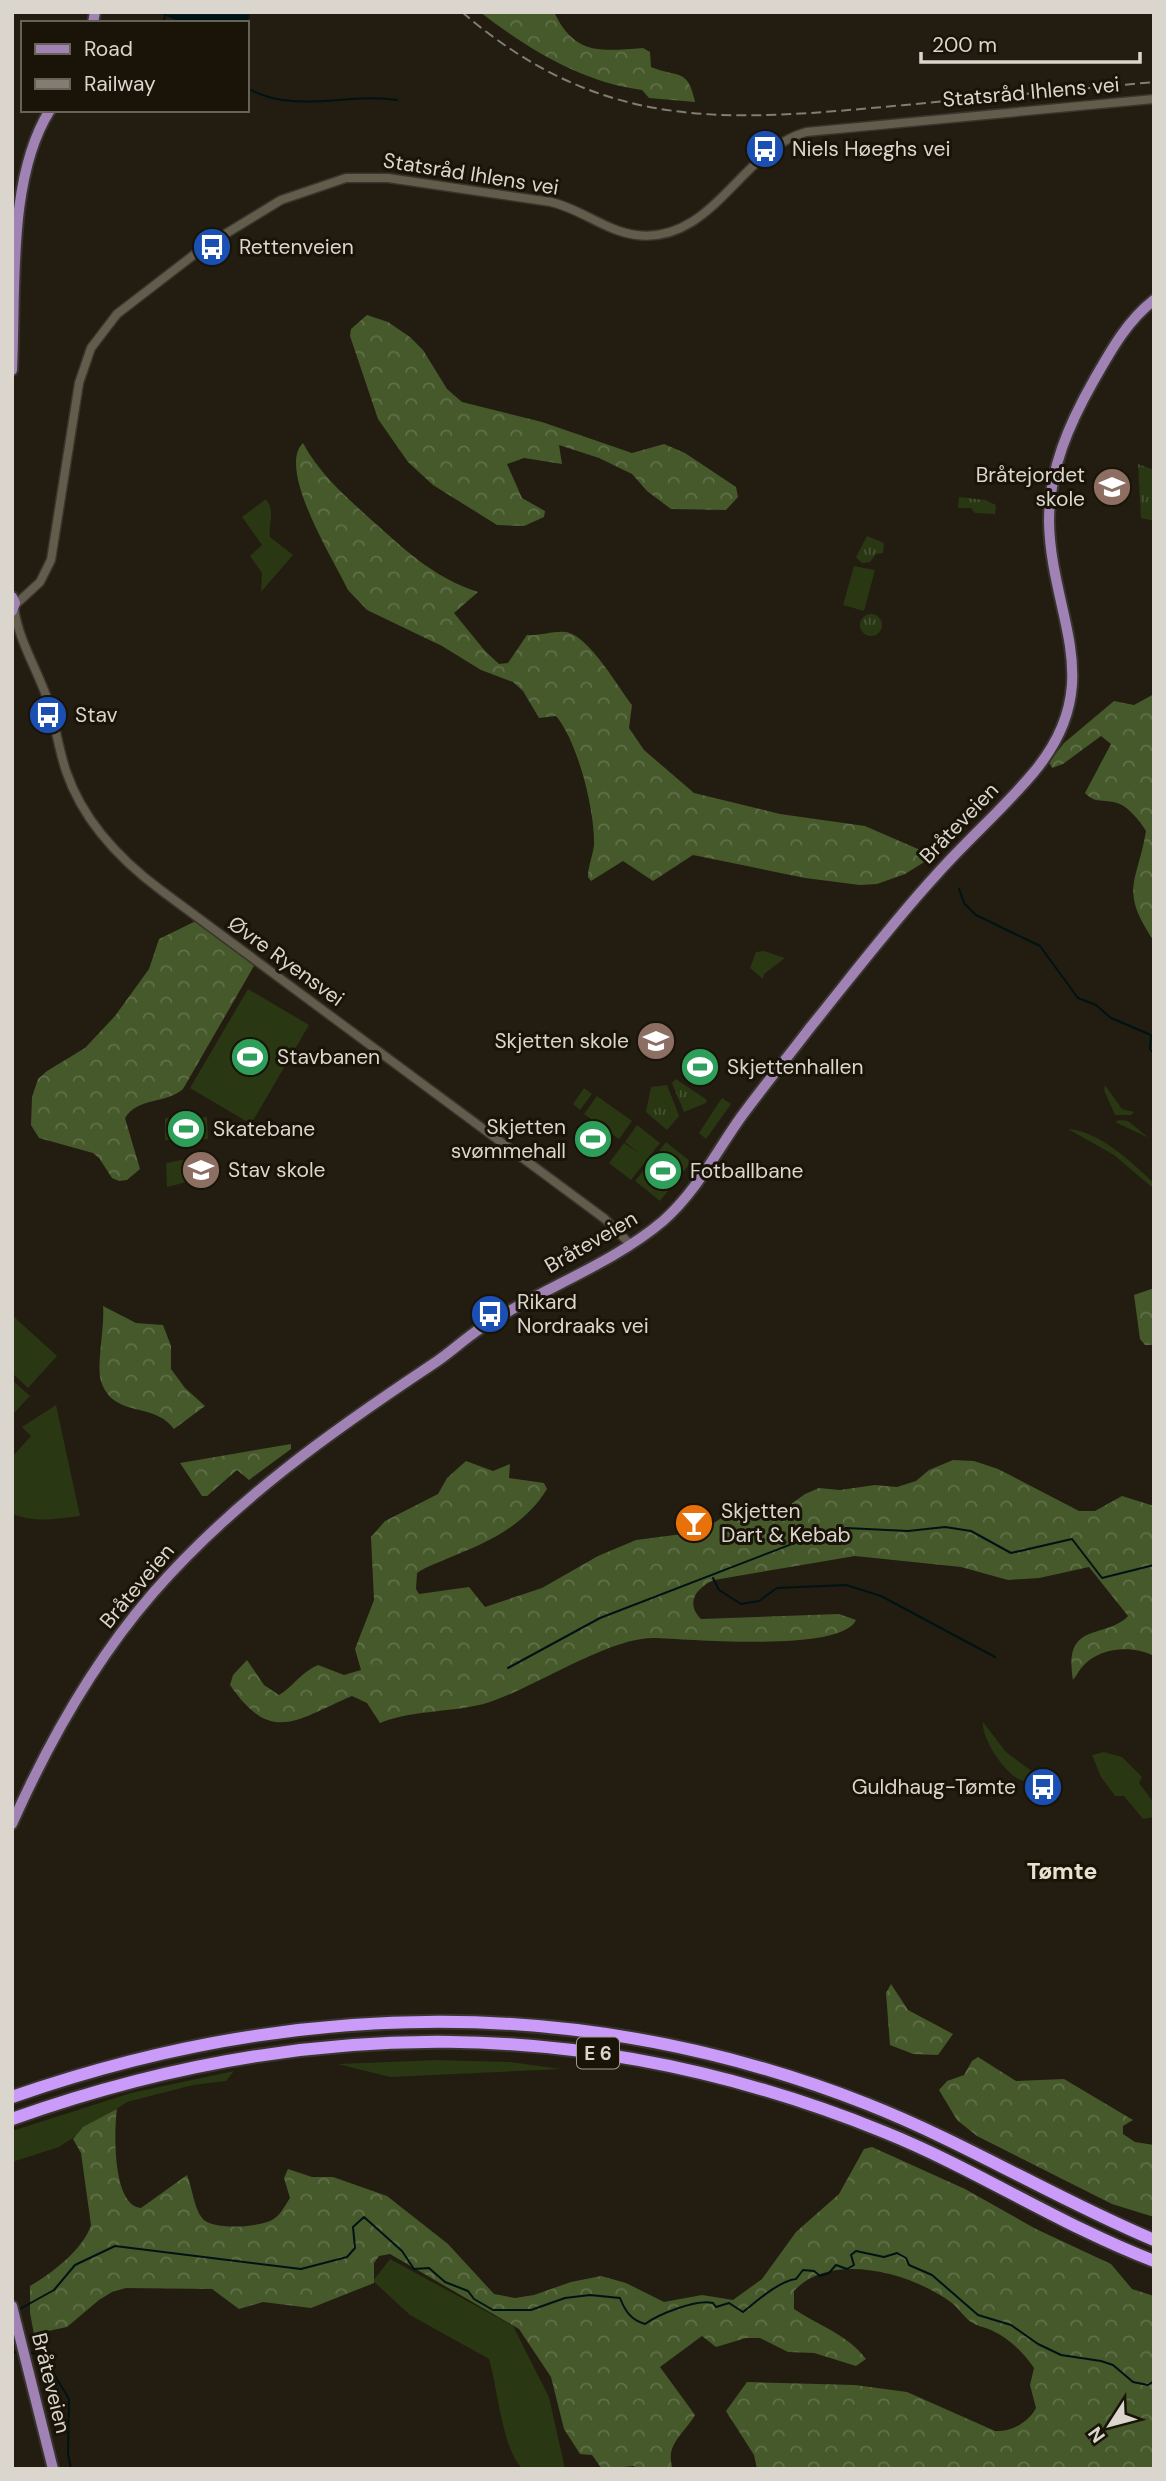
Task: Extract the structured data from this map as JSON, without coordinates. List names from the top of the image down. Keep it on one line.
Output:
{"streets":{"highway":["E 6"],"main road":["Bråteveien"],"street":["Statsråd Ihlens vei","Øvre Ryensvei"]},"crossings":[["Statsråd Ihlens vei","Øvre Ryensvei"],["Bråteveien","Øvre Ryensvei"]],"districts":["Tømte"],"places":{"bus stop":["Niels Høeghs vei","Rettenveien","Stav","Rikard Nordraaks vei","Guldhaug-Tømte"],"school or university":["Bråtejordet skole","Skjetten skole","Stav skole"],"sports":["Stavbanen","Skjettenhallen","Skatebane","Skjetten svømmehall","Fotballbane"],"bar":["Skjetten Dart & Kebab"]},"legend":["Road","Railway"],"scale_bar":"200 m","north":"bottom left"}
